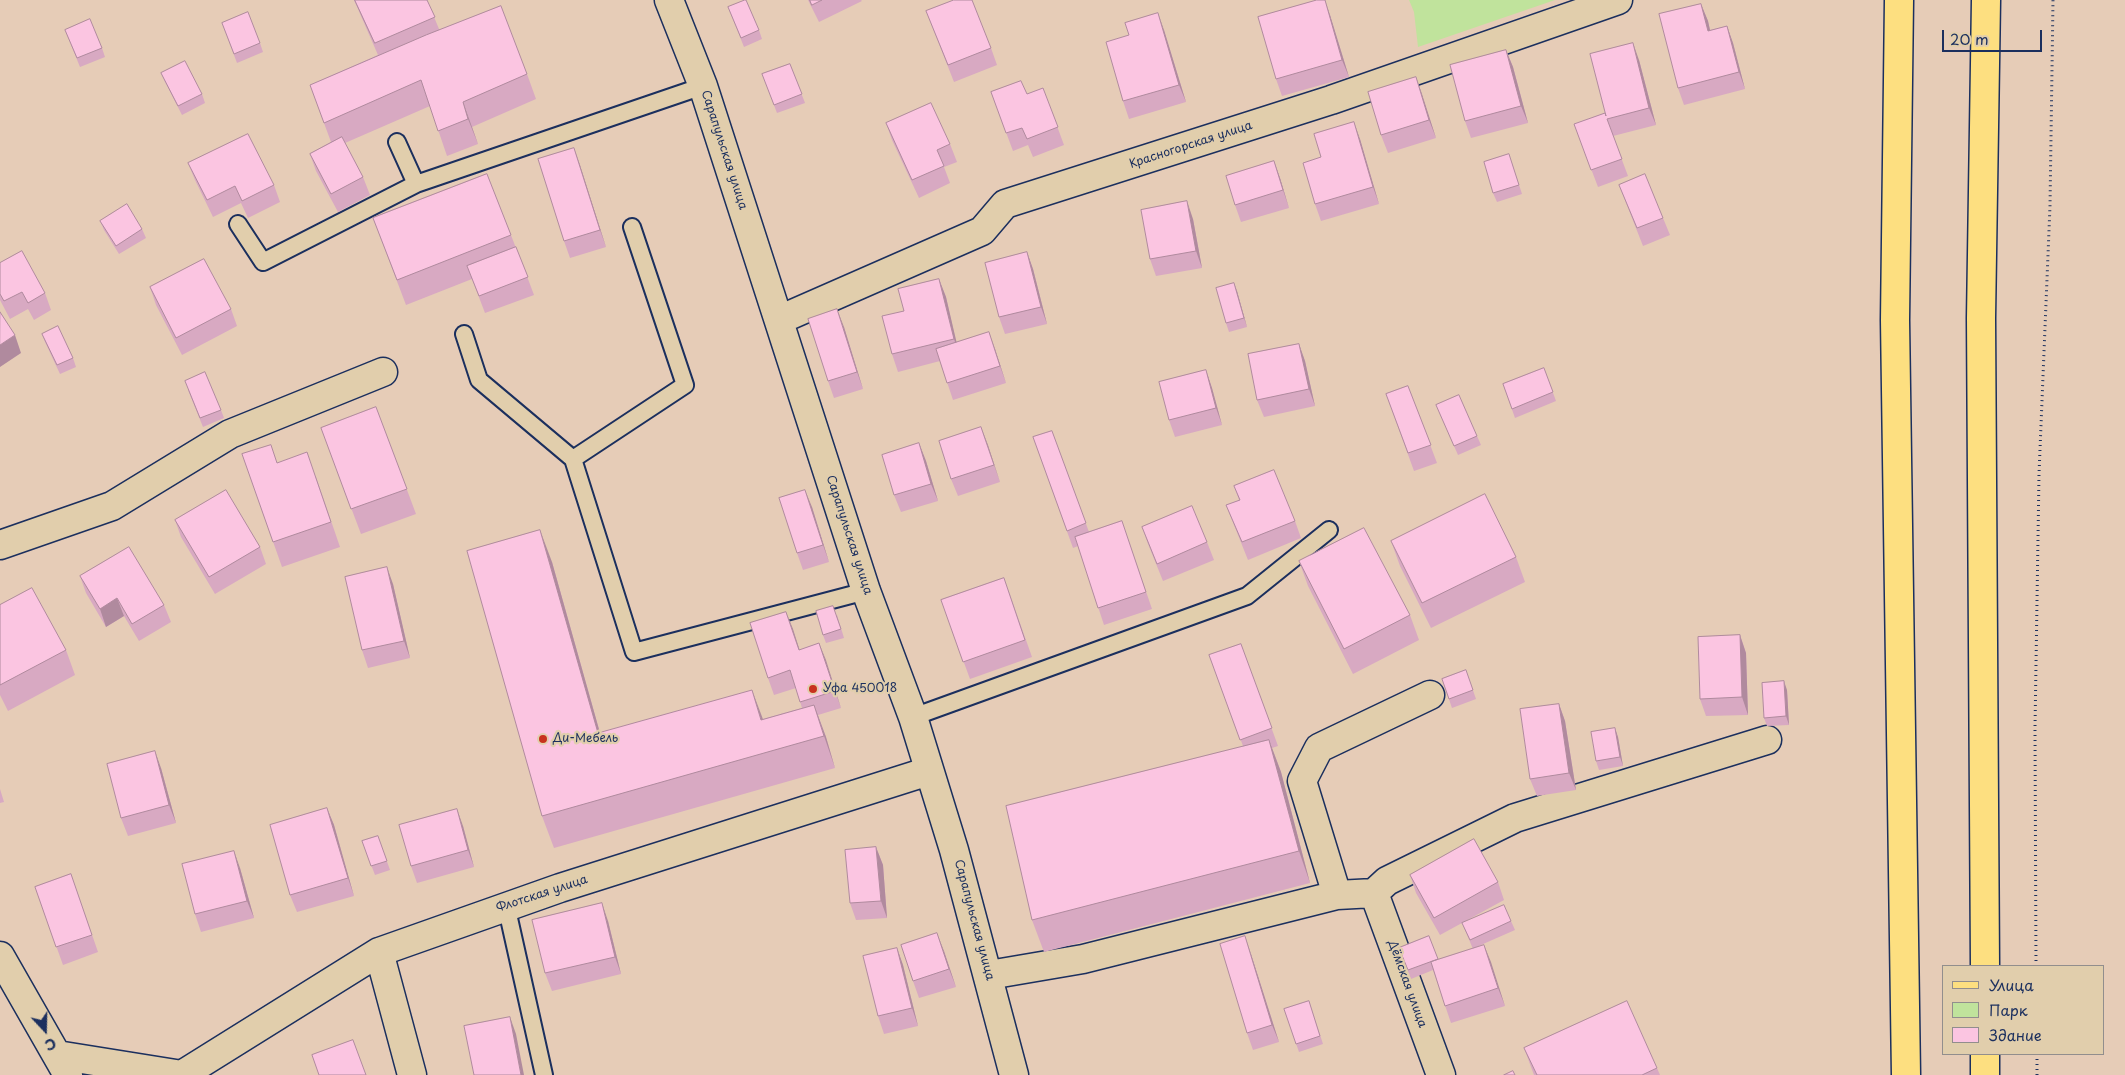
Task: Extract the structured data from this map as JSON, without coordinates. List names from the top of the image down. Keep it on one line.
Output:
{"streets":{"street":["Красногорская улица","Сарапульская улица","Флотская улица","Дёмская улица"]},"crossings":[["Красногорская улица","Сарапульская улица"],["Сарапульская улица","Флотская улица"]],"places":["Уфа 450018","Ди-Мебель"],"legend":["Улица","Парк","Здание"],"scale_bar":"20 m","north":"bottom"}
